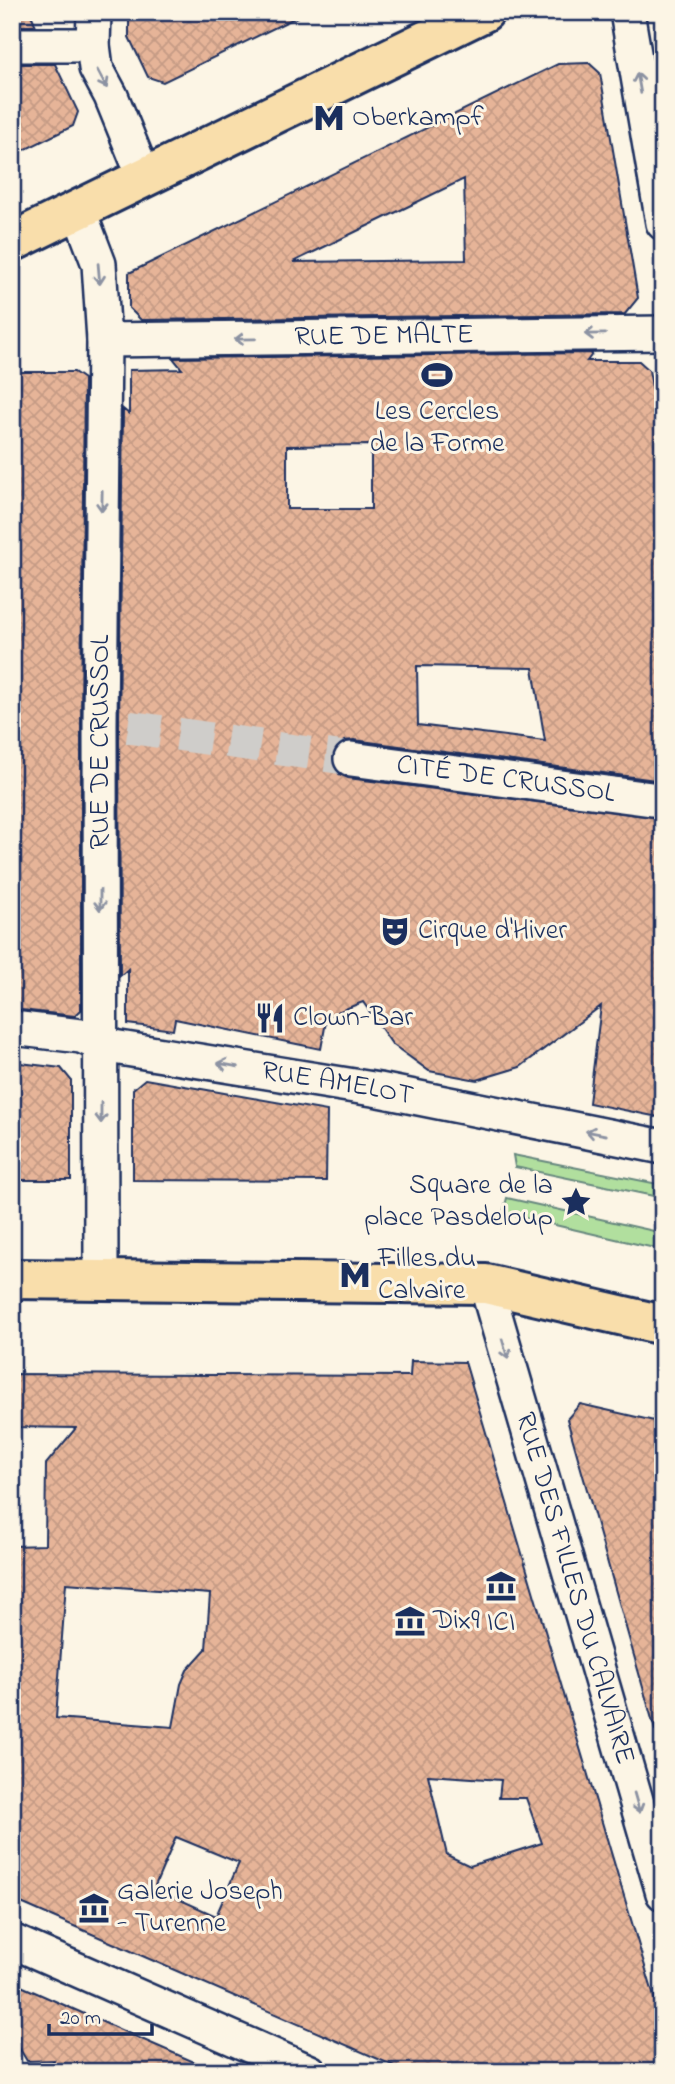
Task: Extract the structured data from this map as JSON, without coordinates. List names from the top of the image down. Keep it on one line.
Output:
{"streets":{"street":["RUE DE MALTE","RUE DE CRUSSOL","CITÉ DE CRUSSOL","RUE AMELOT","RUE DES FILLES DU CALVAIRE"]},"crossings":[["RUE DE MALTE","RUE DE CRUSSOL"],["RUE DE CRUSSOL","RUE AMELOT"]],"one_way":["RUE DE MALTE","RUE DE CRUSSOL","RUE AMELOT","RUE DES FILLES DU CALVAIRE"],"places":{"metro station":["Oberkampf","Filles du Calvaire"],"sports":["Les Cercles de la Forme"],"theatre":["Cirque d'Hiver"],"restaurant":["Clown-Bar"],"place":["Square de la place Pasdeloup"],"museum":["ICI","Dix9","Galerie Joseph - Turenne"]},"scale_bar":"20 m"}
